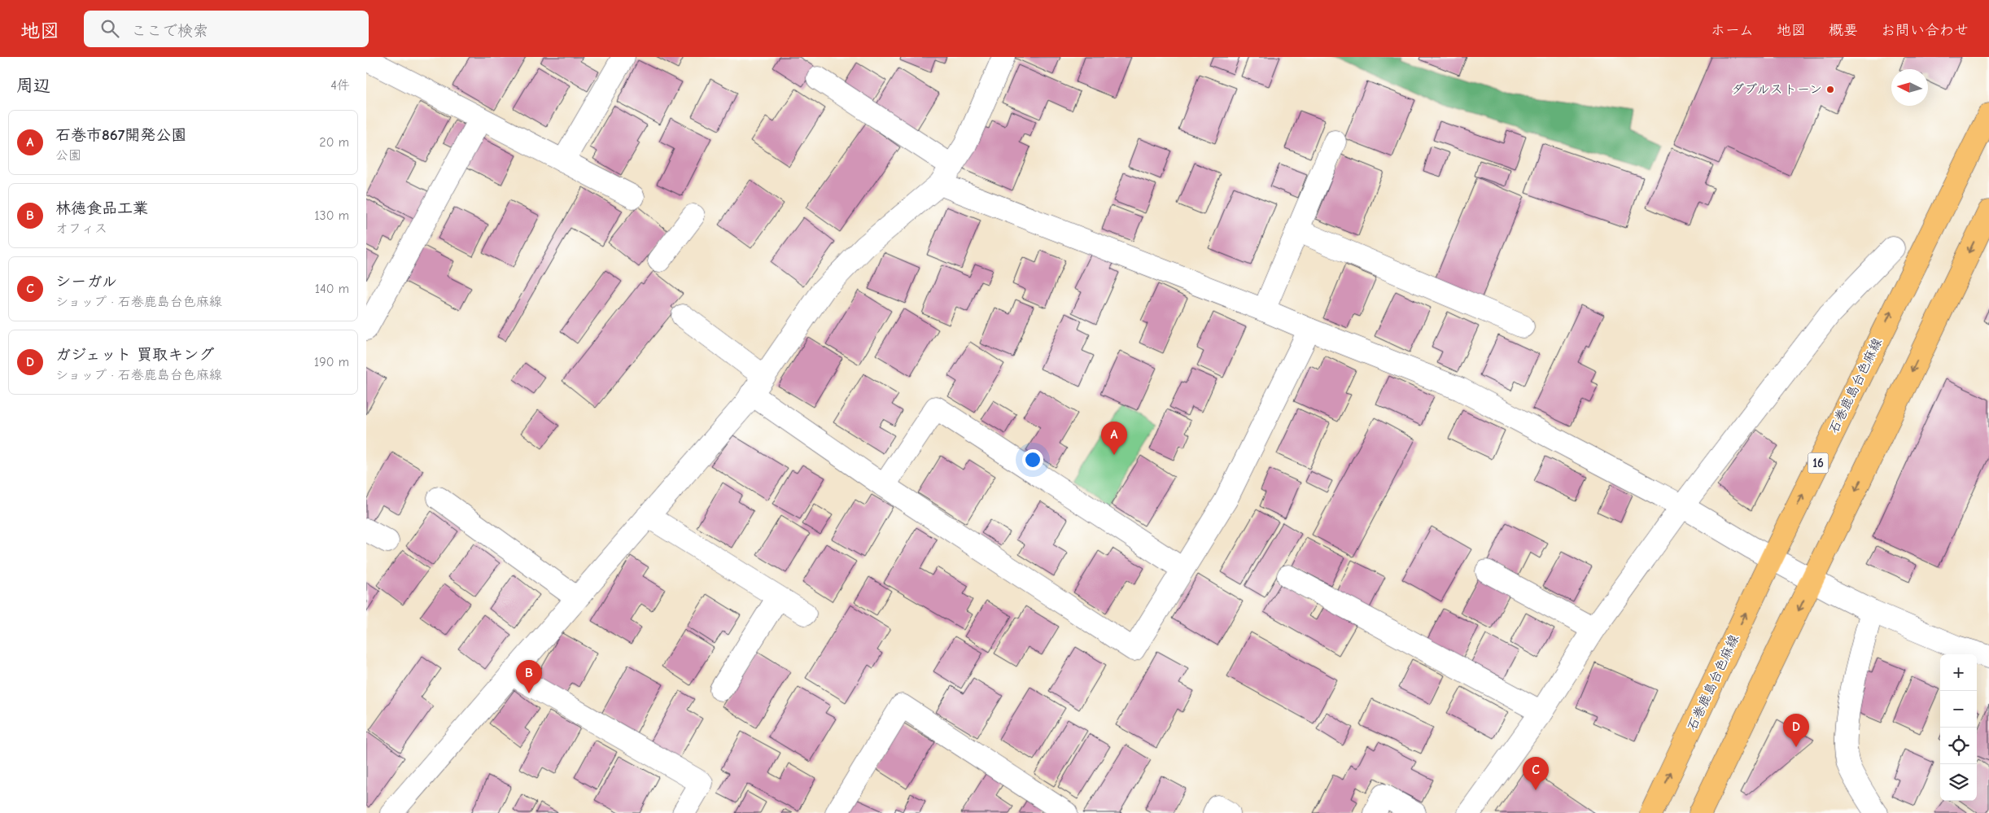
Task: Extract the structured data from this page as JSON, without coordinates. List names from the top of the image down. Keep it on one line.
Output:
{"streets":{"main road":["石巻鹿島台色麻線","16"]},"places":["ダブルストーン"],"north":"left","page":{"header":"地図","search":"ここで検索","nav":["ホーム","地図","概要","お問い合わせ"],"heading":["周辺","4件"],"list":[{"mark":"A","name":"石巻市867開発公園","note":"公園","value":"20 m"},{"mark":"B","name":"林徳食品工業","note":"オフィス","value":"130 m"},{"mark":"C","name":"シーガル","note":"ショップ · 石巻鹿島台色麻線","value":"140 m"},{"mark":"D","name":"ガジェット 買取キング","note":"ショップ · 石巻鹿島台色麻線","value":"190 m"}],"pins":["A","B","D","C"],"map_buttons":["+","−"]}}
